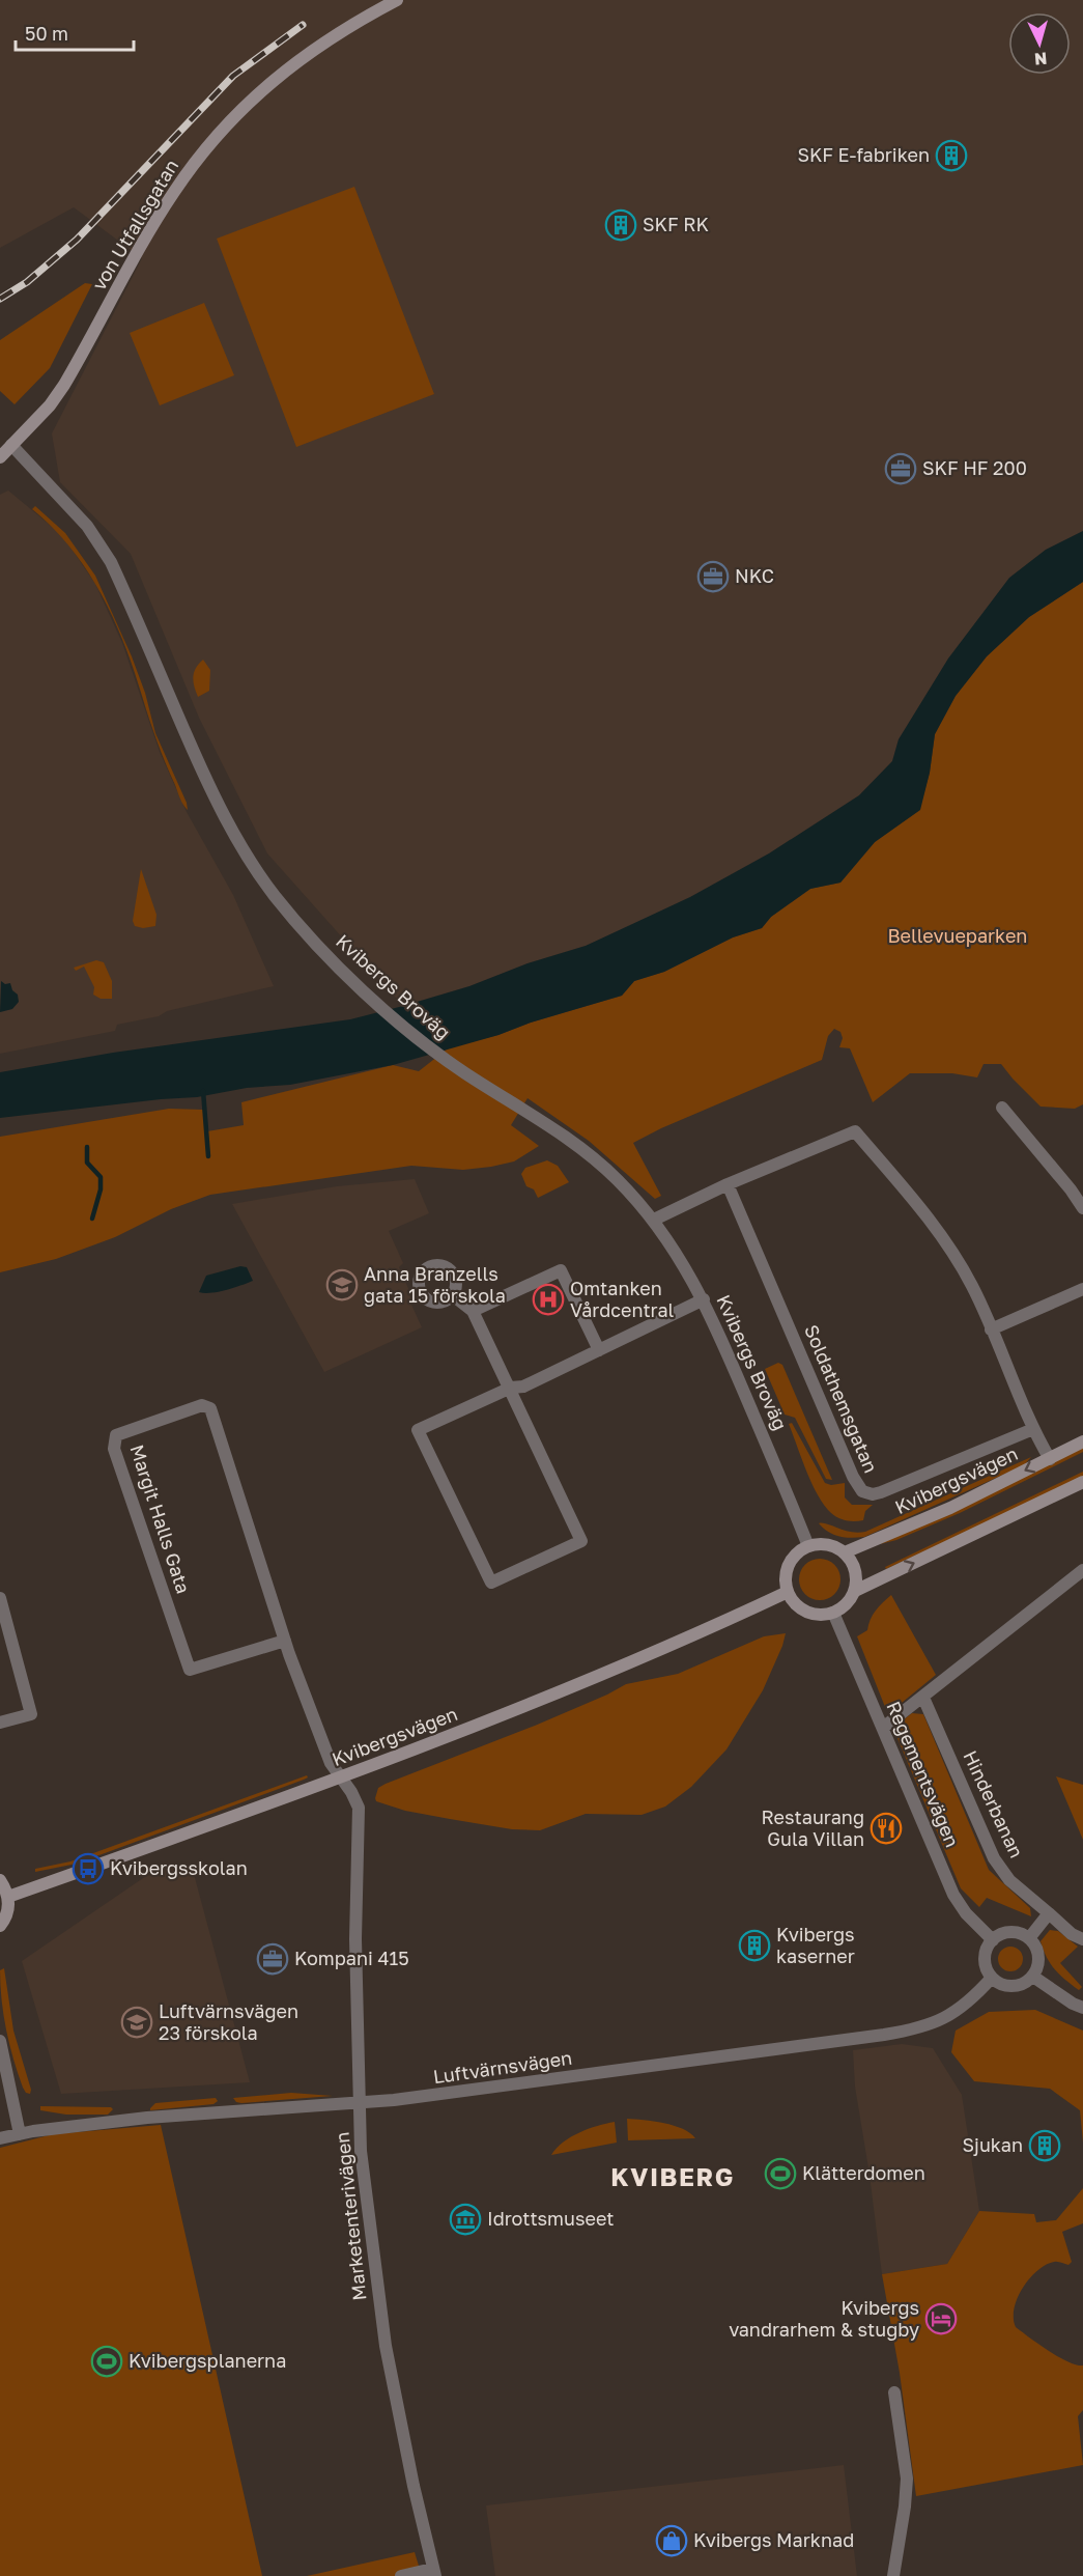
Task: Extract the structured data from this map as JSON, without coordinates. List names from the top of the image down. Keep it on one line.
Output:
{"streets":{"street":["von Utfallsgatan","Kvibergs Broväg","Soldathemsgatan","Kvibergsvägen","Margit Halls Gata","Regementsvägen","Hinderbanan","Luftvärnsvägen","Marketenterivägen"]},"crossings":[["von Utfallsgatan","Kvibergs Broväg"],["Kvibergs Broväg","Kvibergsvägen"],["Kvibergs Broväg","Regementsvägen"],["Kvibergsvägen","Margit Halls Gata"],["Kvibergsvägen","Regementsvägen"],["Kvibergsvägen","Marketenterivägen"],["Margit Halls Gata","Marketenterivägen"],["Regementsvägen","Luftvärnsvägen"],["Luftvärnsvägen","Marketenterivägen"]],"districts":["KVIBERG"],"parks":["Bellevueparken"],"places":{"building":["SKF E-fabriken","SKF RK","Kvibergs kaserner","Sjukan"],"office":["SKF HF 200","NKC","Kompani 415"],"school or university":["Anna Branzells gata 15 förskola","Luftvärnsvägen 23 förskola"],"hospital":["Omtanken Vårdcentral"],"restaurant":["Restaurang Gula Villan"],"bus stop":["Kvibergsskolan"],"sports":["Klätterdomen","Kvibergsplanerna"],"museum":["Idrottsmuseet"],"hotel":["Kvibergs vandrarhem & stugby"],"shop":["Kvibergs Marknad"]},"scale_bar":"50 m","north":"bottom"}
